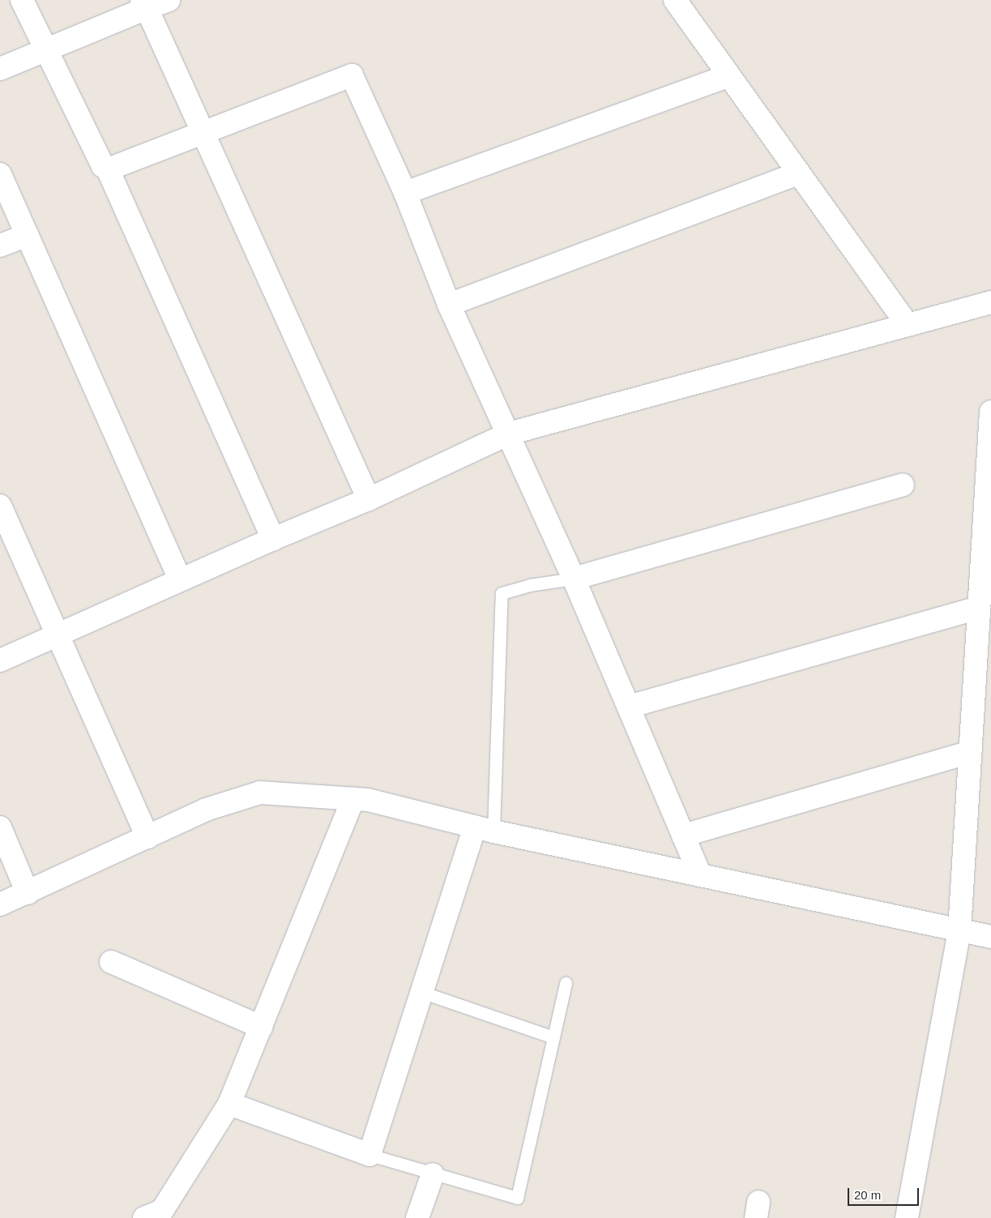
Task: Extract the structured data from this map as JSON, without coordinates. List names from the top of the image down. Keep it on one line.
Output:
{"scale_bar":"20 m"}
